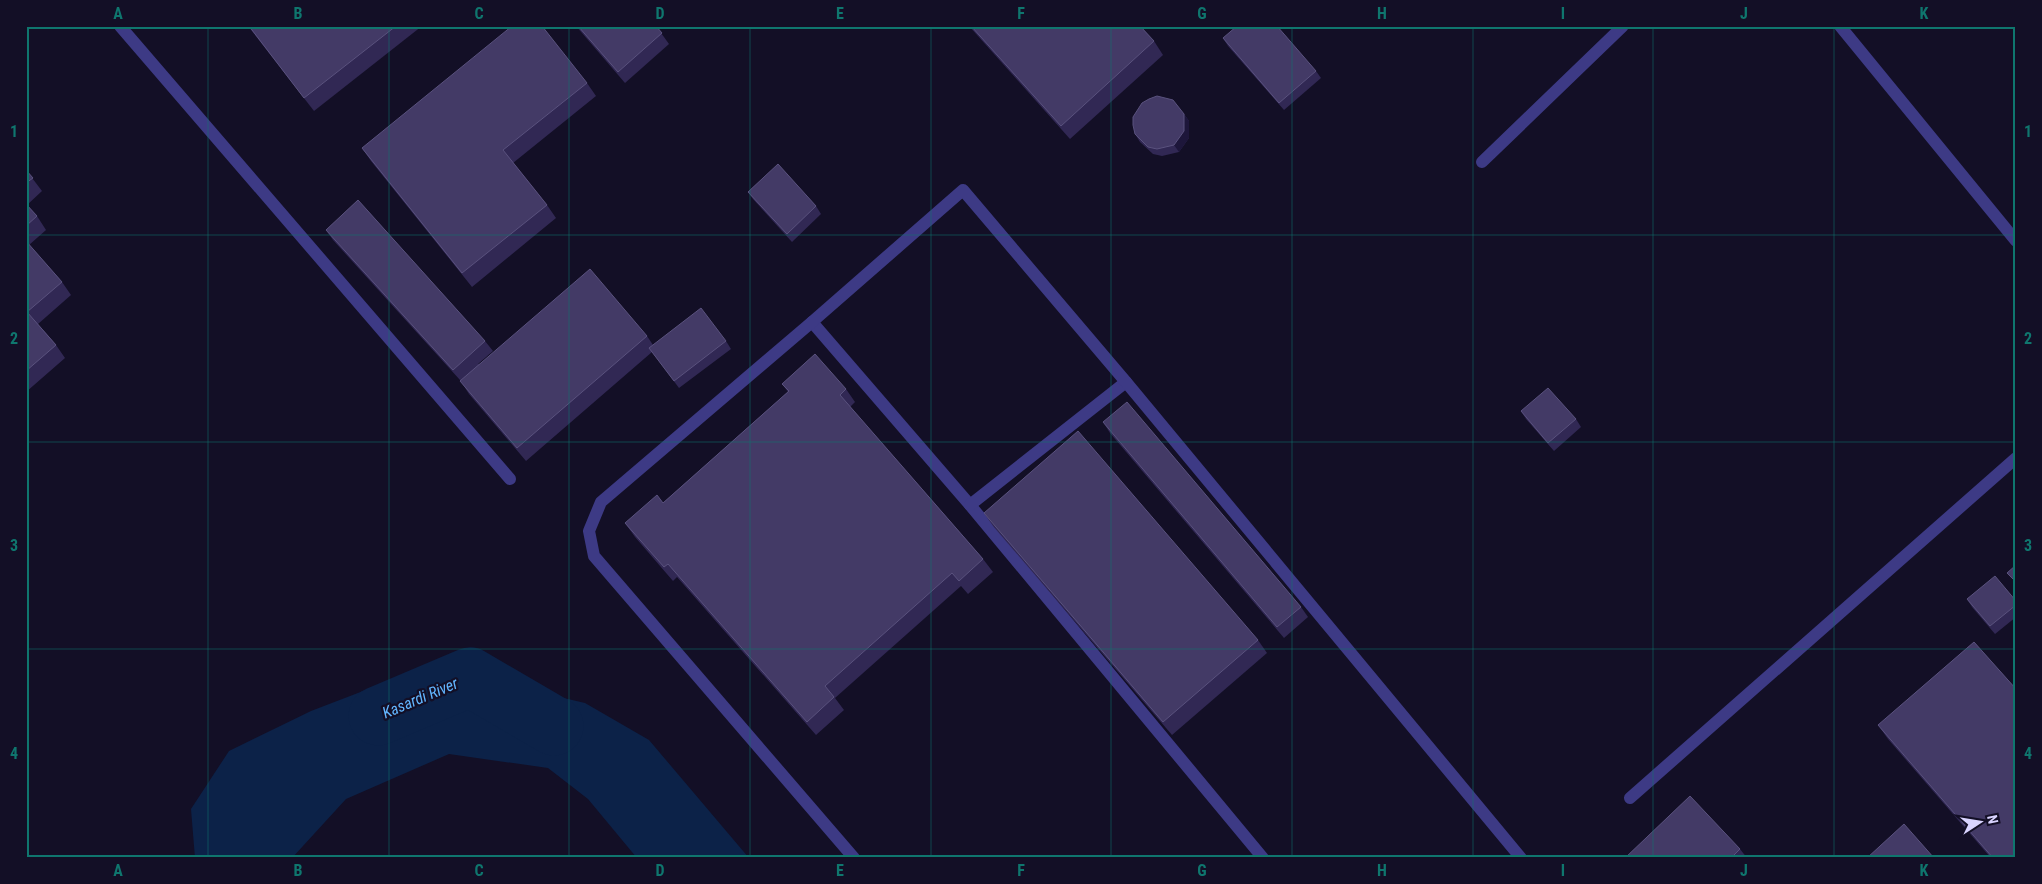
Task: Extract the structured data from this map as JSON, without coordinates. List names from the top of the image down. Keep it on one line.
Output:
{"water":["Kasardi River"],"north":"right","grid":{"columns":["A","B","C","D","E","F","G","H","I","J","K"],"rows":["1","2","3","4"]}}
